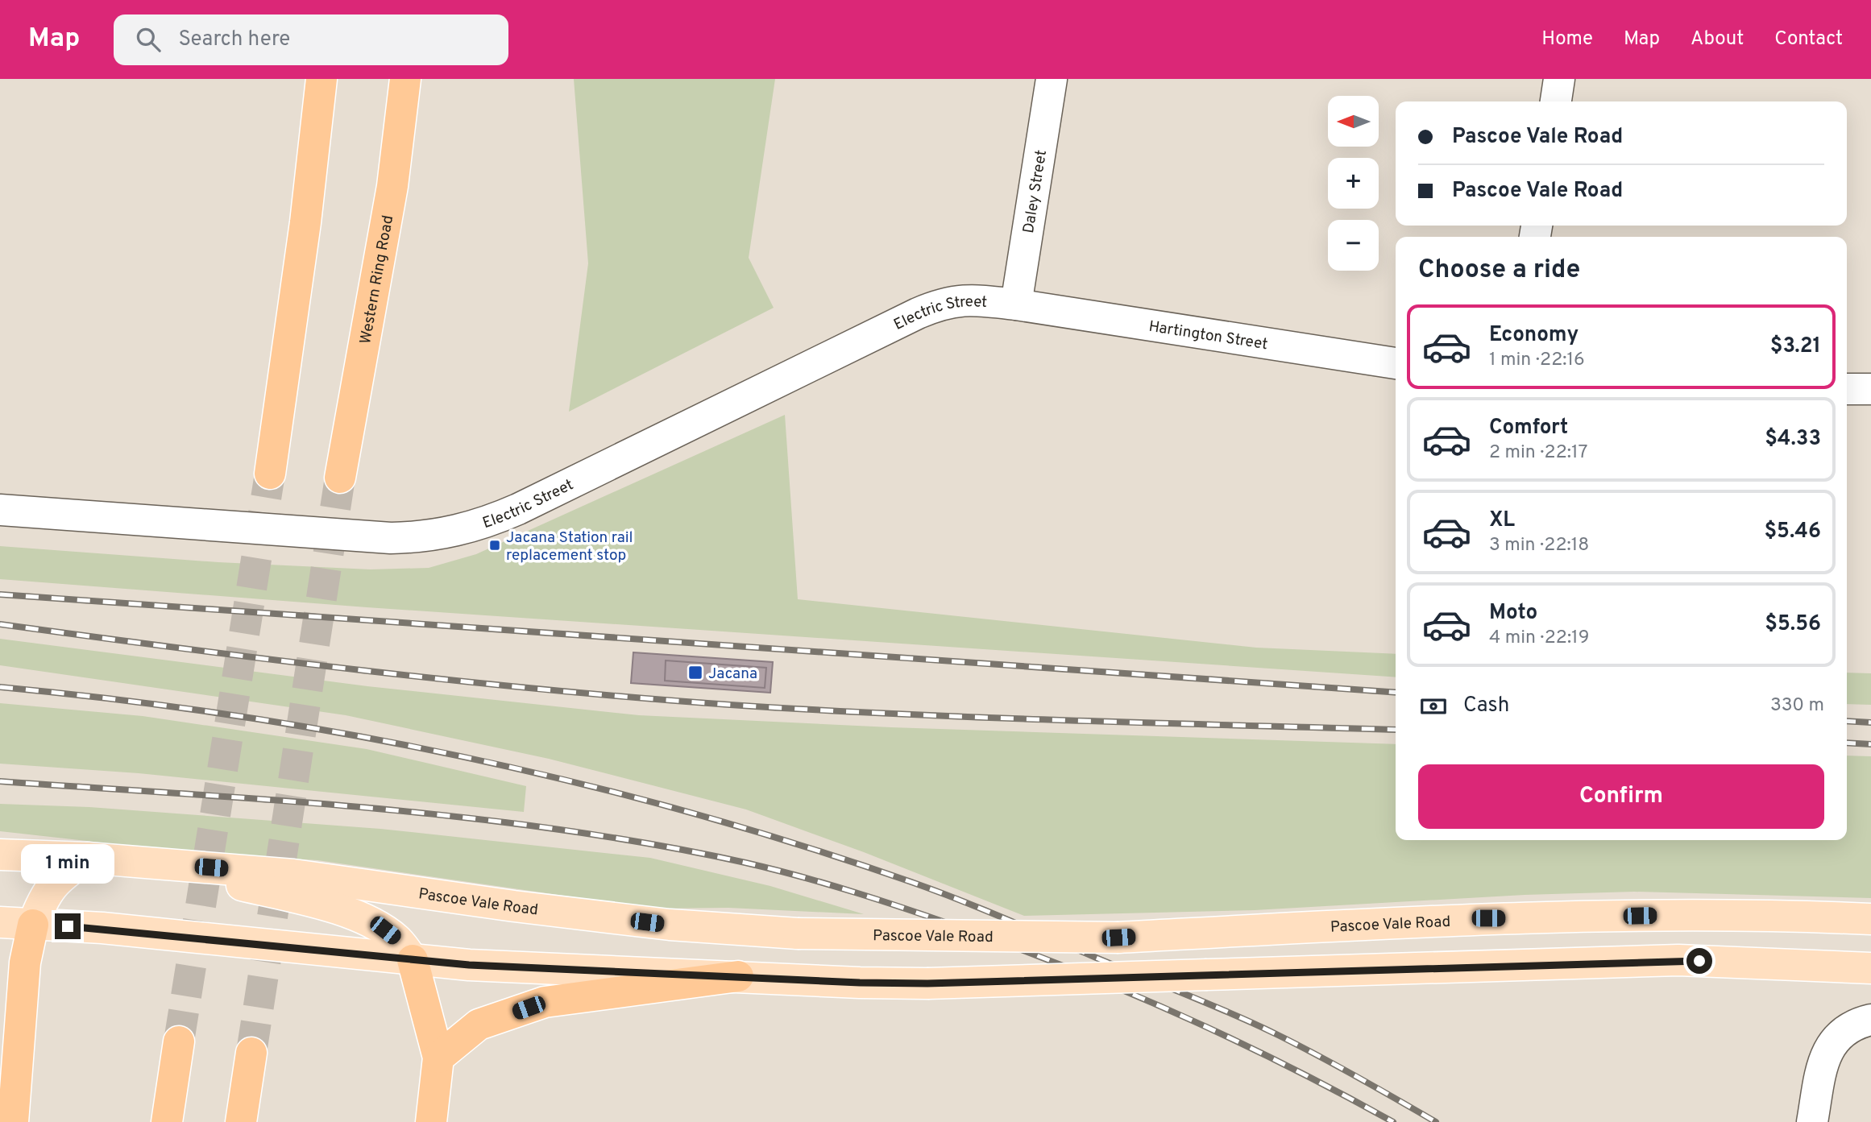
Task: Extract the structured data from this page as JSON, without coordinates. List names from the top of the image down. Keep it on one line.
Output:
{"streets":{"highway":["Western Ring Road"],"main road":["Pascoe Vale Road"],"street":["Daley Street","Electric Street","Hartington Street"]},"crossings":[["Daley Street","Electric Street"],["Daley Street","Hartington Street"],["Electric Street","Hartington Street"]],"places":{"transit":["Jacana Station rail replacement stop","Jacana"]},"north":"left","page":{"header":"Map","search":"Search here","nav":["Home","Map","About","Contact"],"map_buttons":["+","−"],"banner":["Pascoe Vale Road","Pascoe Vale Road"],"heading":"Choose a ride","list":[{"name":"Economy","note":"1 min · 22:16","value":"$3.21"},{"name":"Comfort","note":"2 min · 22:17","value":"$4.33"},{"name":"XL","note":"3 min · 22:18","value":"$5.46"},{"name":"Moto","note":"4 min · 22:19","value":"$5.56"}],"pay":["Cash","330 m"],"buttons":"Confirm","bubble":"1 min"}}
